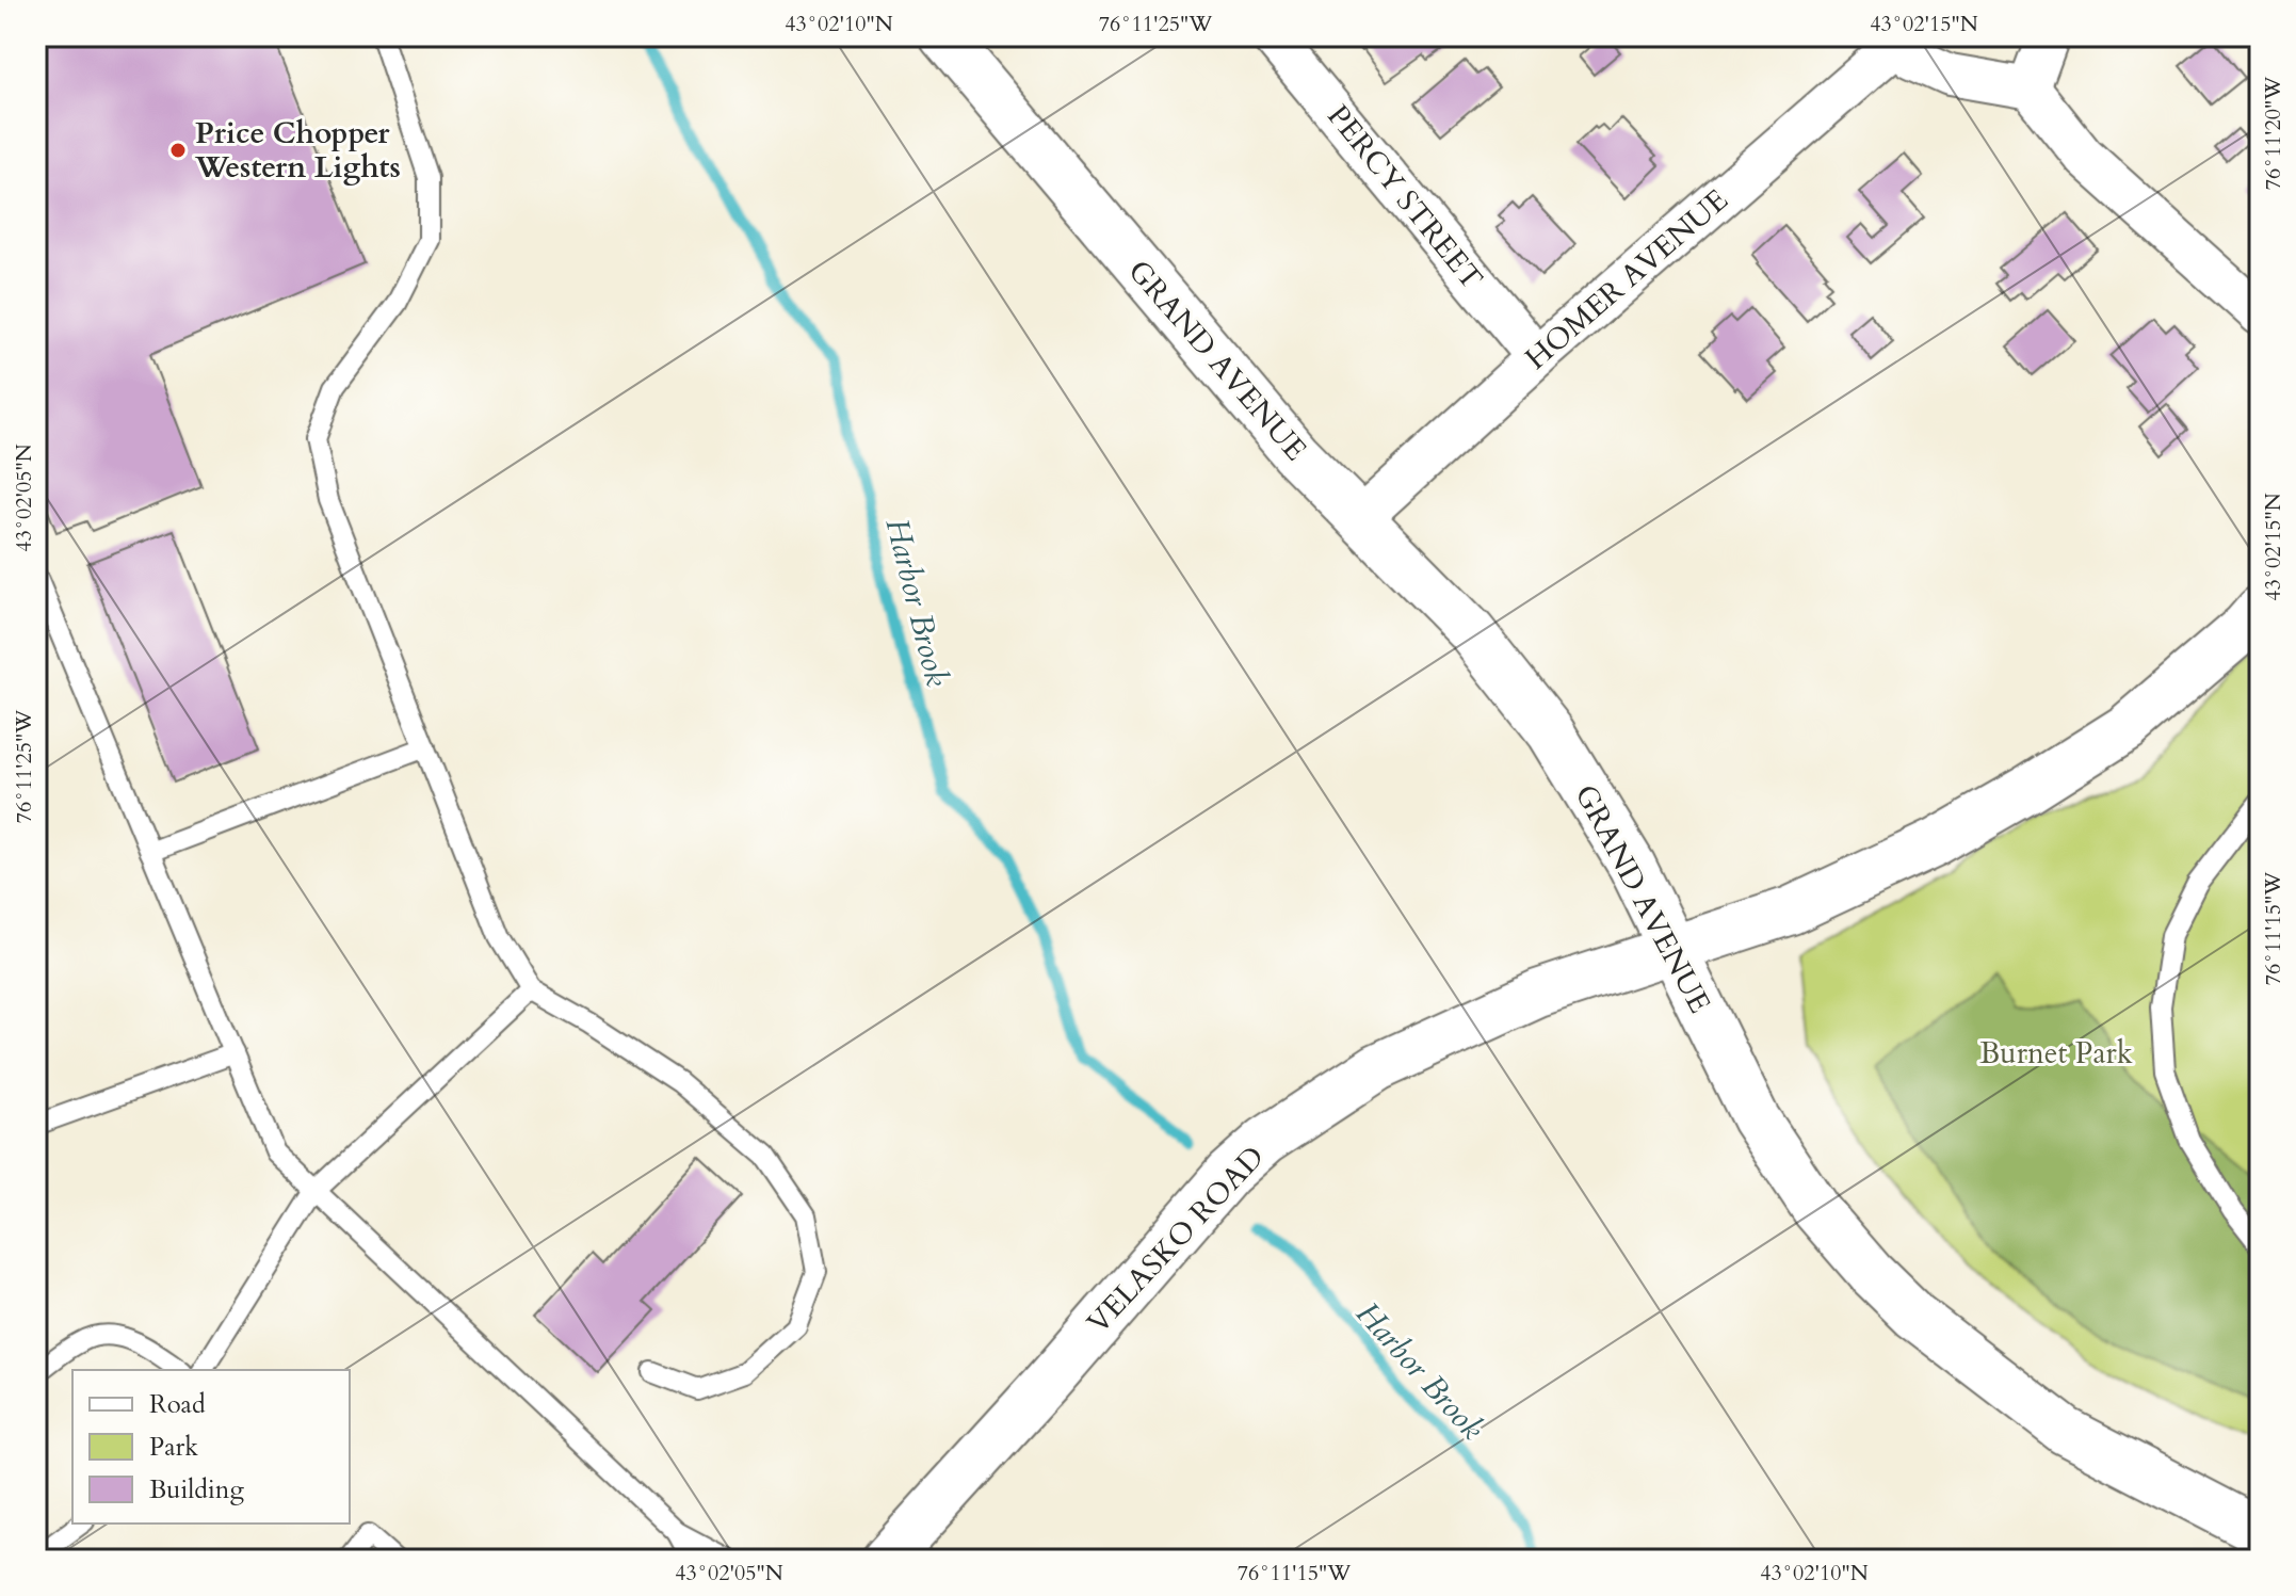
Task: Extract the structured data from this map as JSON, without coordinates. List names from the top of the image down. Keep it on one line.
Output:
{"streets":{"street":["PERCY STREET","HOMER AVENUE","GRAND AVENUE","VELASKO ROAD"]},"crossings":[["PERCY STREET","HOMER AVENUE"],["HOMER AVENUE","GRAND AVENUE"],["GRAND AVENUE","VELASKO ROAD"]],"water":["Harbor Brook"],"parks":["Burnet Park"],"places":["Price Chopper Western Lights"],"legend":["Road","Park","Building"],"coordinates":["43°02'10\"N","76°11'25\"W","43°02'15\"N","76°11'20\"W","43°02'05\"N","76°11'15\"W"]}
